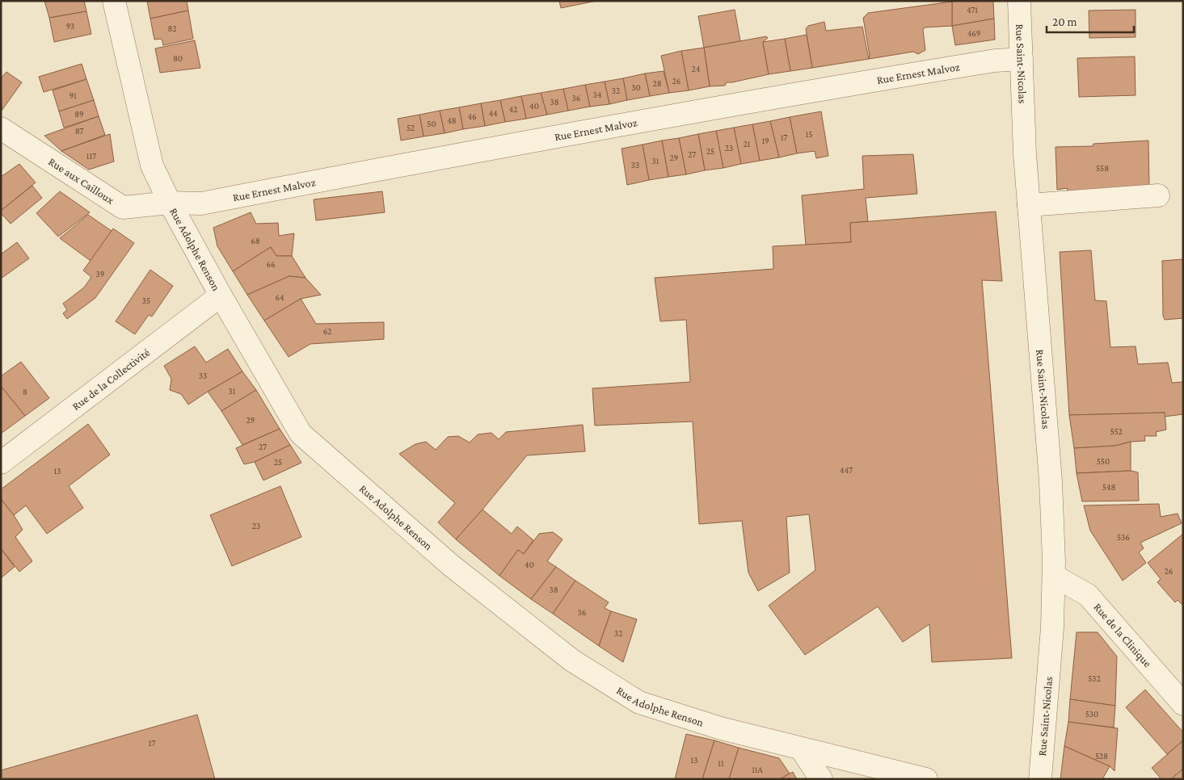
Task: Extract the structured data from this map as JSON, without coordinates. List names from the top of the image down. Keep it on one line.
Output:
{"streets":{"street":["Rue Saint-Nicolas","Rue Ernest Malvoz","Rue aux Cailloux","Rue Adolphe Renson","Rue de la Collectivité","Rue de la Clinique"]},"crossings":[["Rue Saint-Nicolas","Rue Ernest Malvoz"],["Rue Saint-Nicolas","Rue de la Clinique"],["Rue Ernest Malvoz","Rue aux Cailloux"],["Rue Ernest Malvoz","Rue Adolphe Renson"],["Rue aux Cailloux","Rue Adolphe Renson"],["Rue Adolphe Renson","Rue de la Collectivité"]],"house_numbers":["471","93","82","469","80","24","26","28","30","32","34","91","36","38","40","42","44","89","46","48","50","52","87","15","17","19","21","23","25","27","117","29","31","33","558","68","66","39","64","35","62","33","31","8","29","552","27","550","25","447","13","548","23","536","40","26","38","36","32","532","530","17","528","13","11","11A"],"scale_bar":"20 m"}
